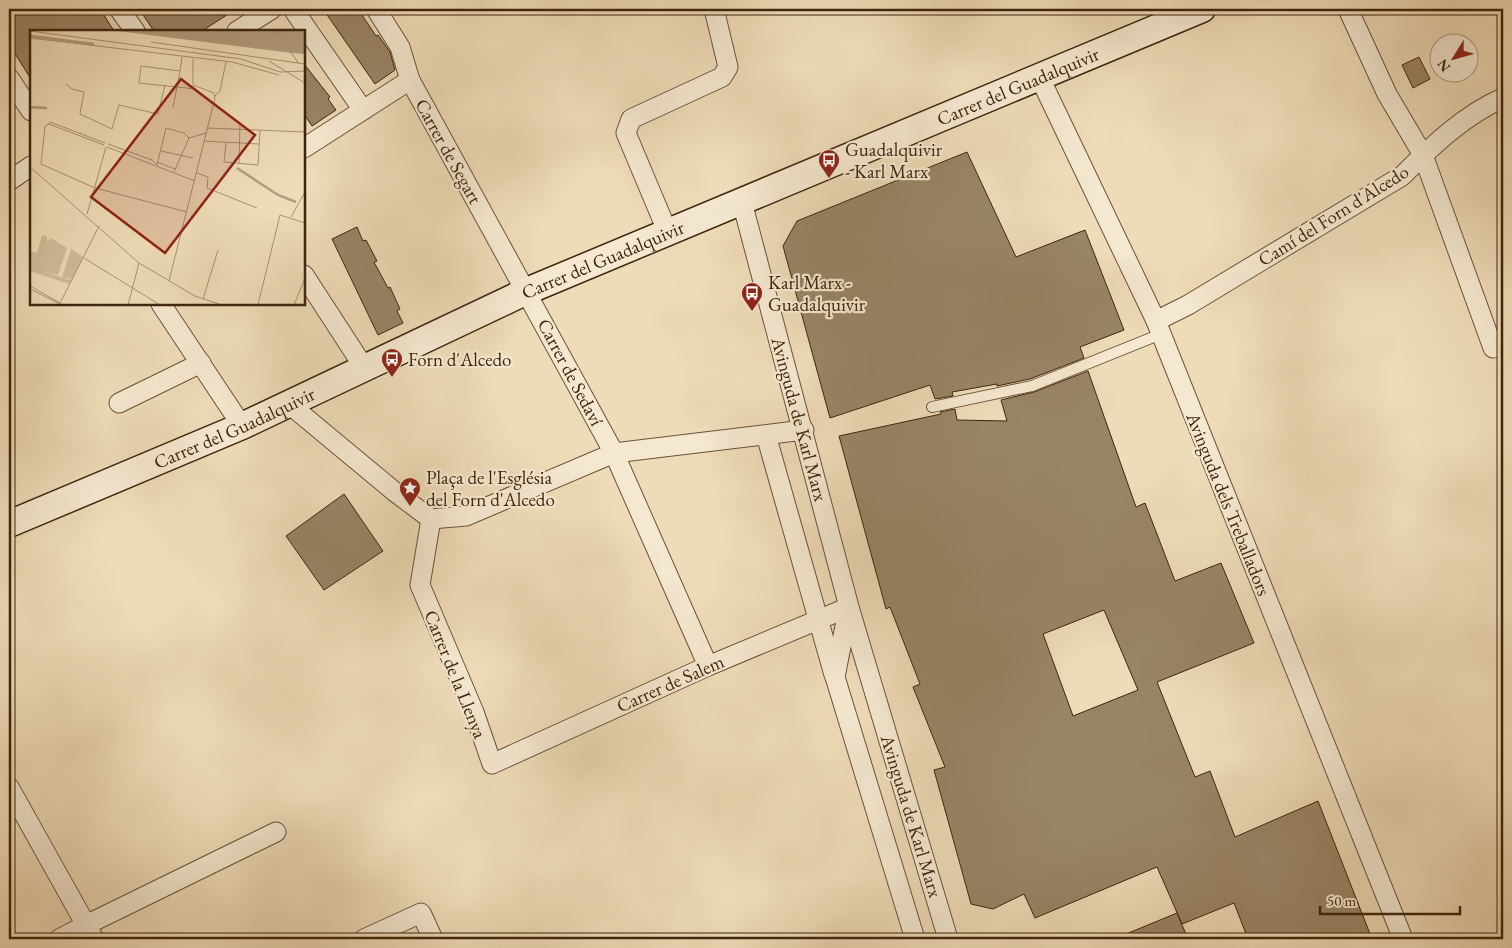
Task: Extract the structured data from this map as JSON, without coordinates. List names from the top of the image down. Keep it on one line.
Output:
{"streets":{"street":["Carrer del Guadalquivir","Carrer de Segart","Camí del Forn d'Alcedo","Carrer de Sedaví","Avinguda de Karl Marx","Avinguda dels Treballadors","Carrer de la Llenya","Carrer de Salem"]},"crossings":[["Carrer del Guadalquivir","Carrer de Segart"],["Carrer del Guadalquivir","Carrer de Sedaví"],["Carrer del Guadalquivir","Avinguda de Karl Marx"],["Carrer del Guadalquivir","Avinguda dels Treballadors"],["Carrer de Segart","Carrer de Sedaví"],["Camí del Forn d'Alcedo","Avinguda dels Treballadors"],["Carrer de Sedaví","Carrer de Salem"],["Avinguda de Karl Marx","Carrer de Salem"],["Carrer de la Llenya","Carrer de Salem"]],"places":{"bus stop":["Guadalquivir - Karl Marx","Karl Marx - Guadalquivir","Forn d'Alcedo"],"place":["Plaça de l'Església del Forn d'Alcedo"]},"scale_bar":"50 m","north":"bottom left"}
